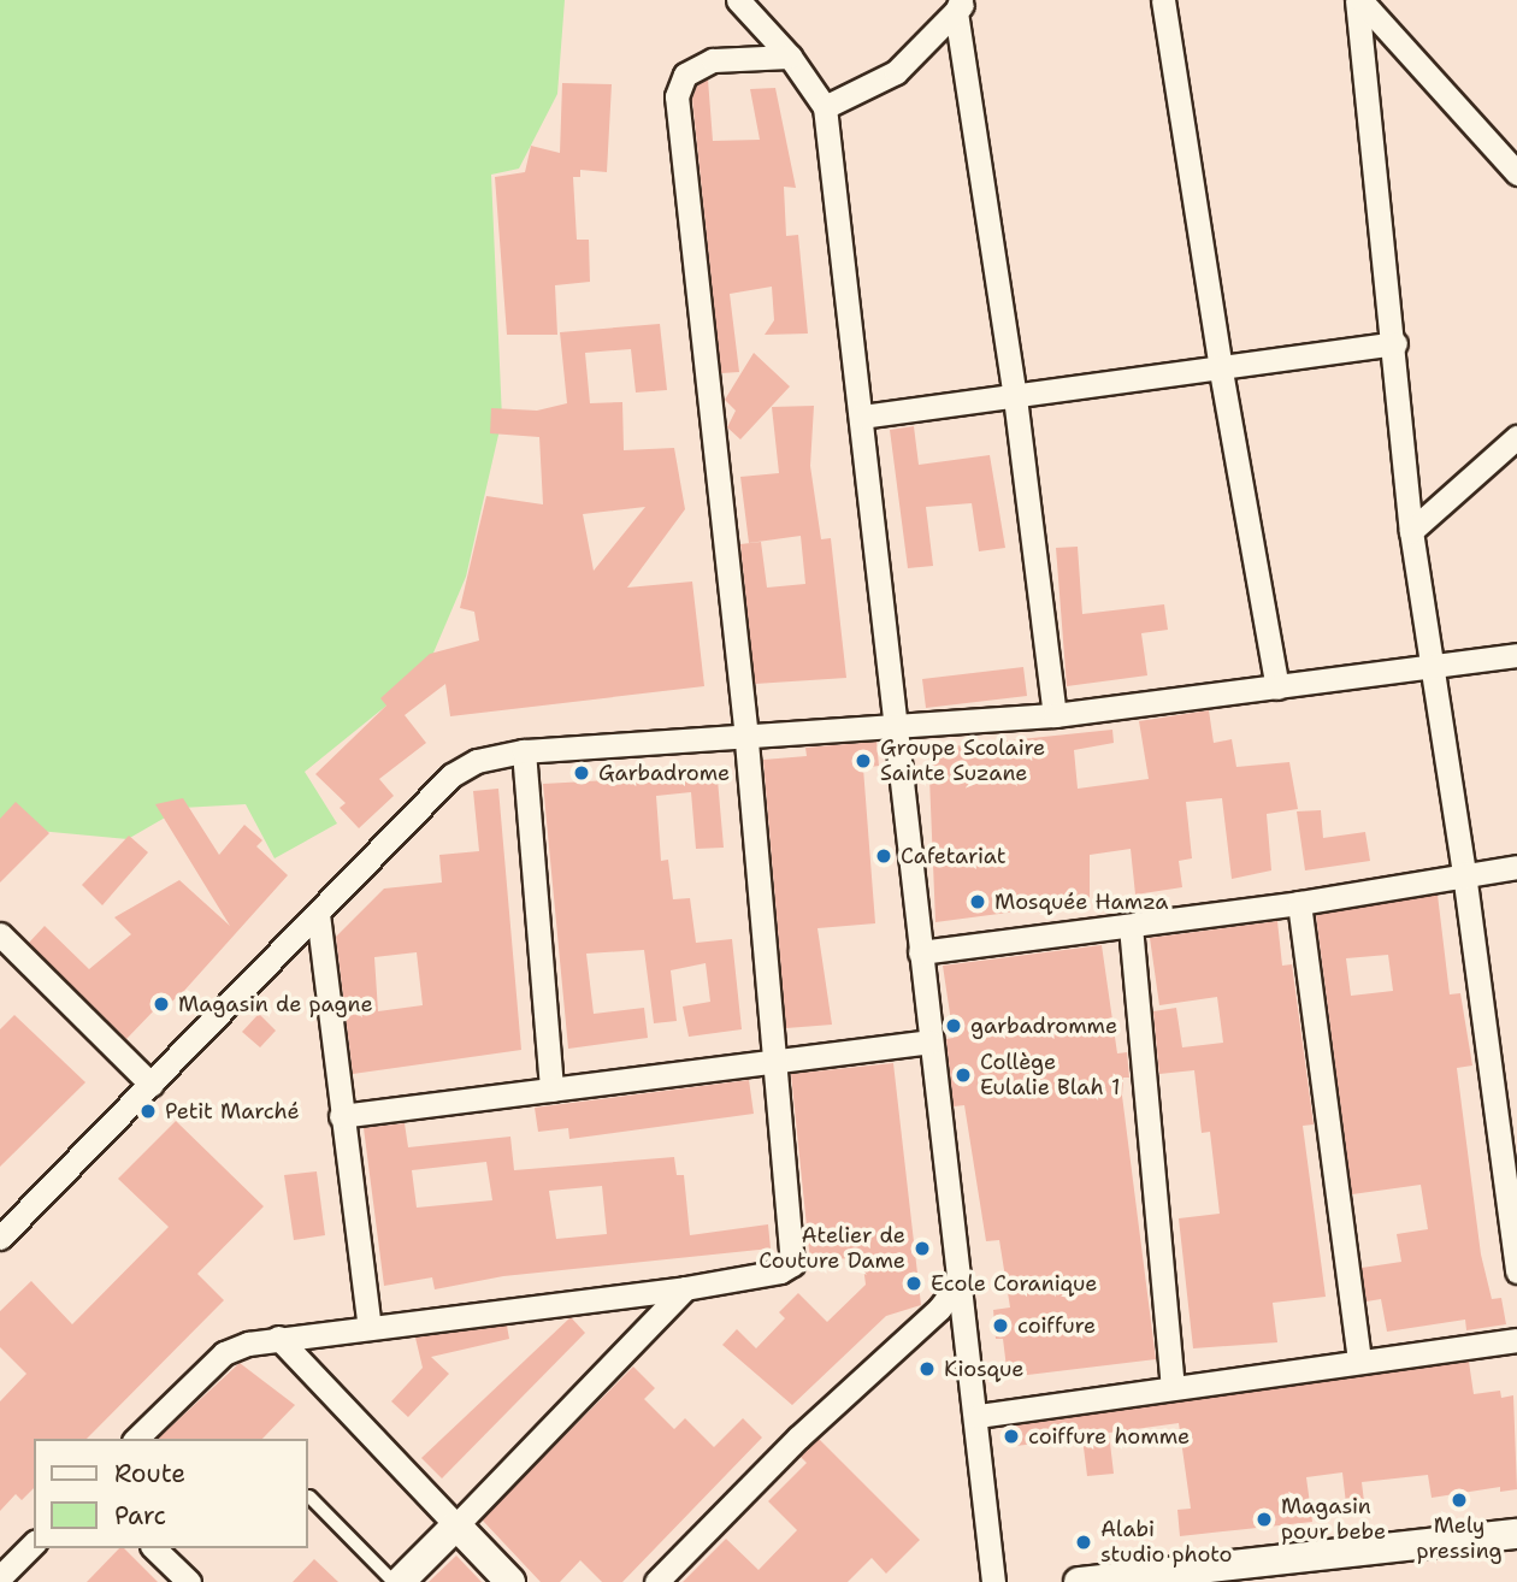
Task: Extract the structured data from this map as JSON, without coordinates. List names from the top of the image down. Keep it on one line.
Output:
{"places":["Groupe Scolaire Sainte Suzane","Garbadrome","Cafetariat","Mosquée Hamza","Magasin de pagne","garbadromme","Collège Eulalie Blah 1","Petit Marché","Atelier de Couture Dame","Ecole Coranique","coiffure","Kiosque","coiffure homme","Mely pressing","Magasin pour bebe","Alabi studio photo"],"legend":["Route","Parc"]}
